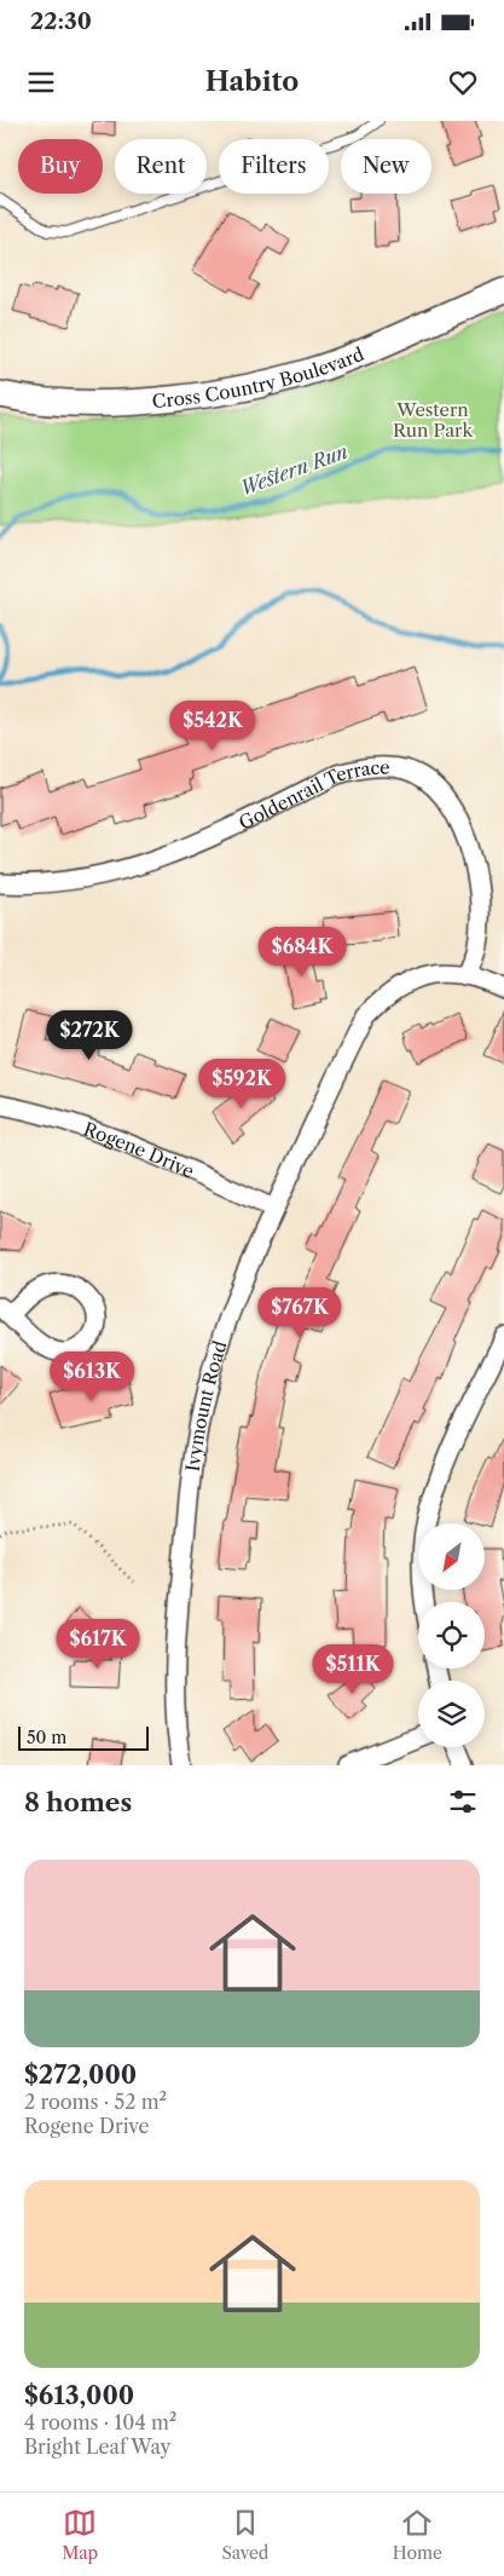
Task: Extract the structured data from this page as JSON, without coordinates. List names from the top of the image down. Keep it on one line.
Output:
{"streets":{"main road":["Cross Country Boulevard"],"street":["Goldenrail Terrace","Rogene Drive","Ivymount Road"]},"crossings":[["Goldenrail Terrace","Ivymount Road"],["Rogene Drive","Ivymount Road"]],"water":["Western Run"],"parks":["Western Run Park"],"scale_bar":"50 m","north":"bottom left","page":{"status":"22:30","header":"Habito","chip":["Buy","Rent","Filters","New"],"price":["$542K","$684K","$272K","$592K","$767K","$613K","$617K","$511K"],"scale":"50 m","heading":"8 homes","list":[{"name":"$272,000","note":"2 rooms · 52 m² · Rogene Drive"},{"name":"$613,000","note":"4 rooms · 104 m² · Bright Leaf Way"}],"tabs":["Map","Saved","Home"]}}
